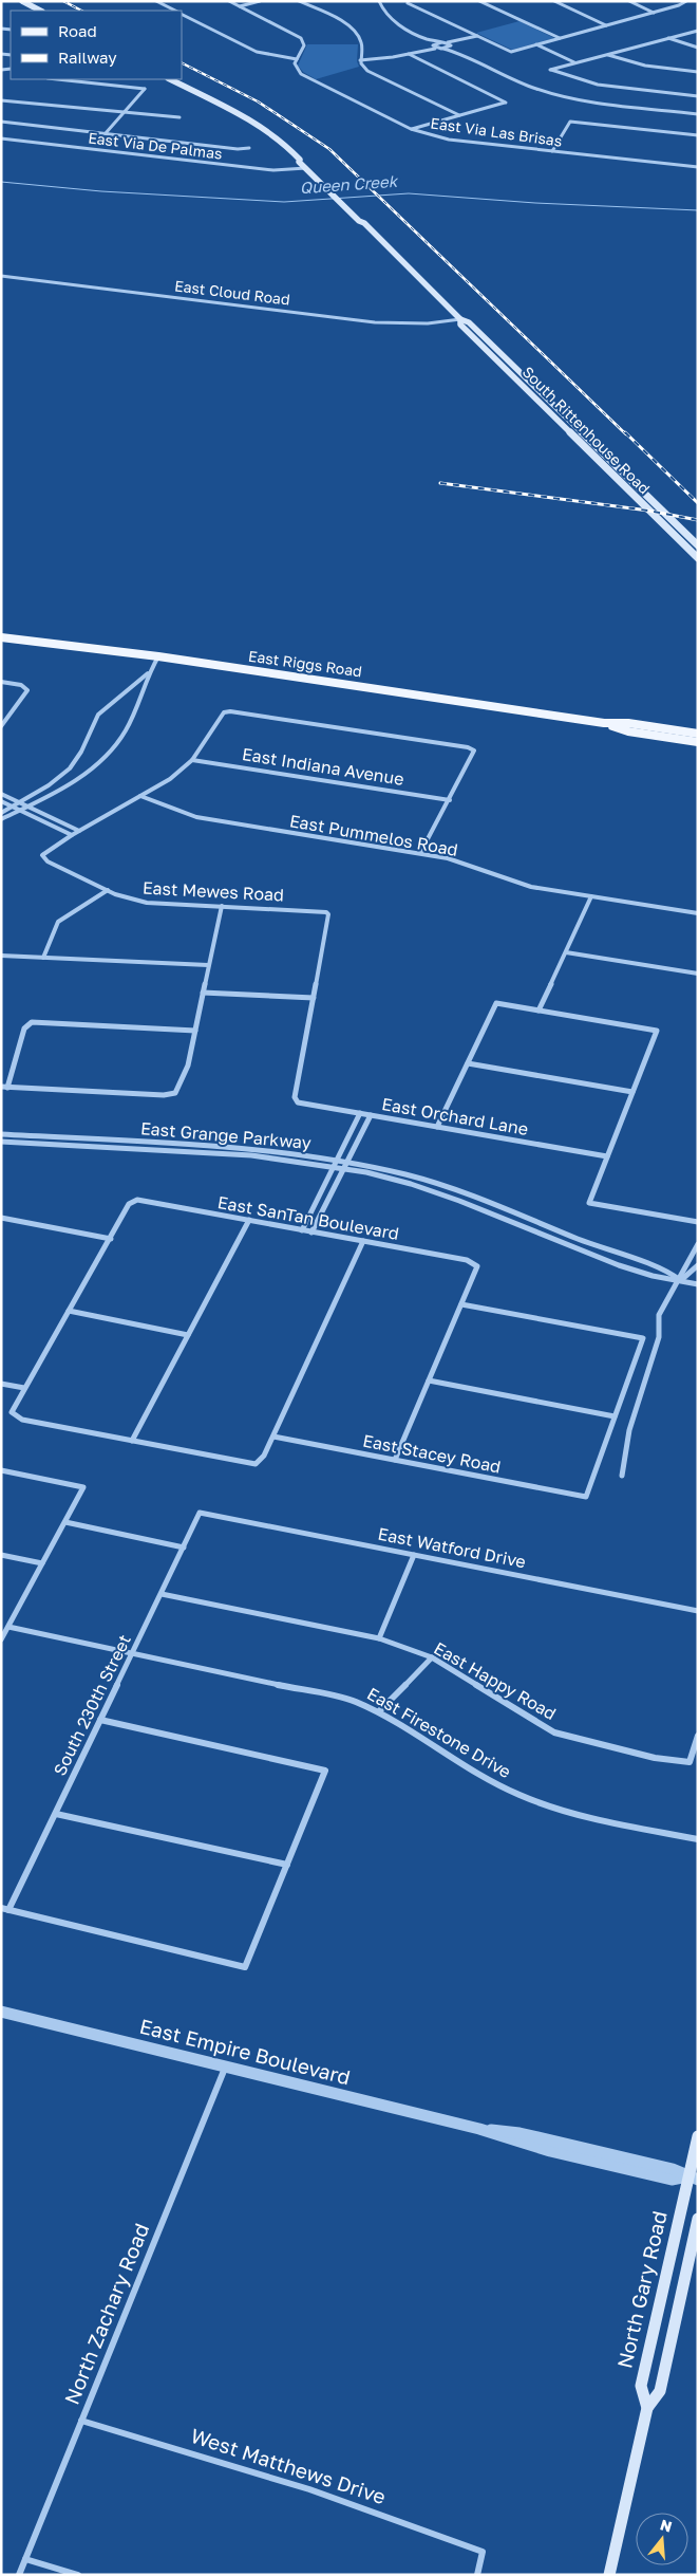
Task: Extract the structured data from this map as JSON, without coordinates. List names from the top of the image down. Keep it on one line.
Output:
{"streets":{"main road":["South Rittenhouse Road","East Riggs Road","North Gary Road"],"street":["East Via Las Brisas","East Via De Palmas","East Cloud Road","East Indiana Avenue","East Pummelos Road","East Mewes Road","East Orchard Lane","East Grange Parkway","East SanTan Boulevard","East Stacey Road","East Watford Drive","East Happy Road","South 230th Street","East Firestone Drive","East Empire Boulevard","North Zachary Road","West Matthews Drive"]},"crossings":[["East Via De Palmas","South Rittenhouse Road"],["East Cloud Road","South Rittenhouse Road"],["East Mewes Road","East Orchard Lane"],["East Watford Drive","South 230th Street"],["East Happy Road","South 230th Street"],["South 230th Street","East Firestone Drive"],["East Empire Boulevard","North Gary Road"],["East Empire Boulevard","North Zachary Road"],["North Zachary Road","West Matthews Drive"]],"water":["Queen Creek"],"legend":["Road","Railway"],"north":"top"}
